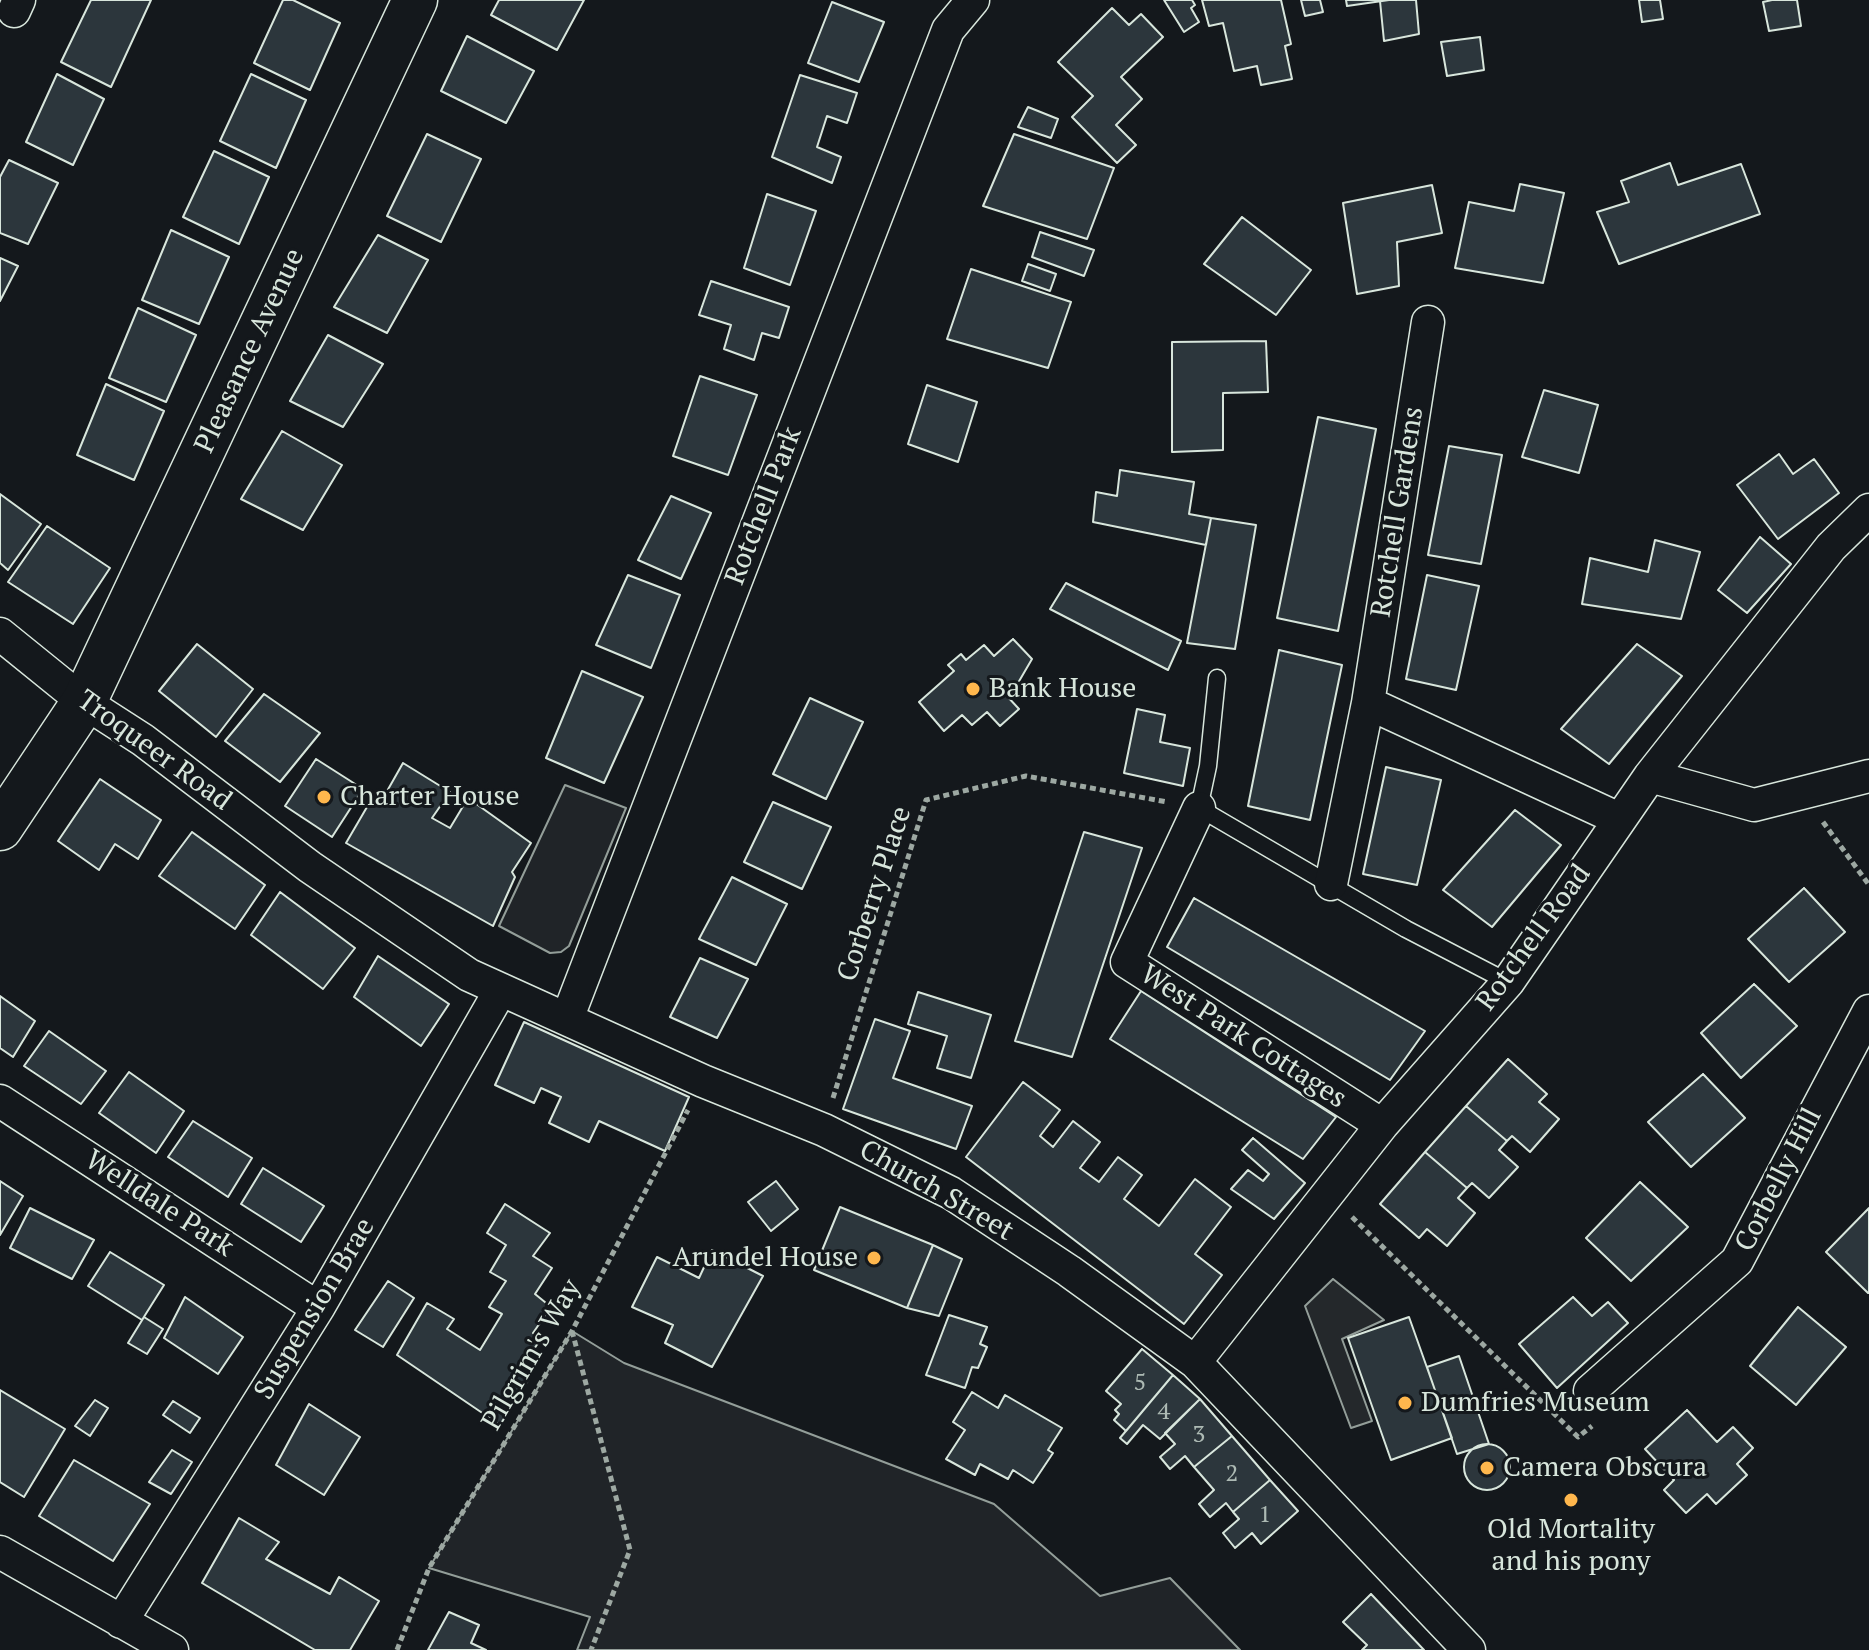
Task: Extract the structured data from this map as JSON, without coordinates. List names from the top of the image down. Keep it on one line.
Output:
{"streets":{"main road":["Pleasance Avenue"],"street":["Rotchell Park","Rotchell Gardens","Troqueer Road","Rotchell Road","West Park Cottages","Corbelly Hill","Church Street","Welldale Park","Suspension Brae"],"path":["Corberry Place","Pilgrim's Way"]},"crossings":[["Pleasance Avenue","Troqueer Road"],["Rotchell Park","Church Street"],["Troqueer Road","Church Street"],["Corberry Place","West Park Cottages"],["Corberry Place","Church Street"],["Rotchell Road","West Park Cottages"],["Rotchell Road","Church Street"],["Church Street","Suspension Brae"],["Church Street","Pilgrim's Way"],["Welldale Park","Suspension Brae"]],"places":["Bank House","Charter House","Arundel House","Dumfries Museum","Camera Obscura","Old Mortality and his pony"],"house_numbers":["5","4","3","2","1"]}
